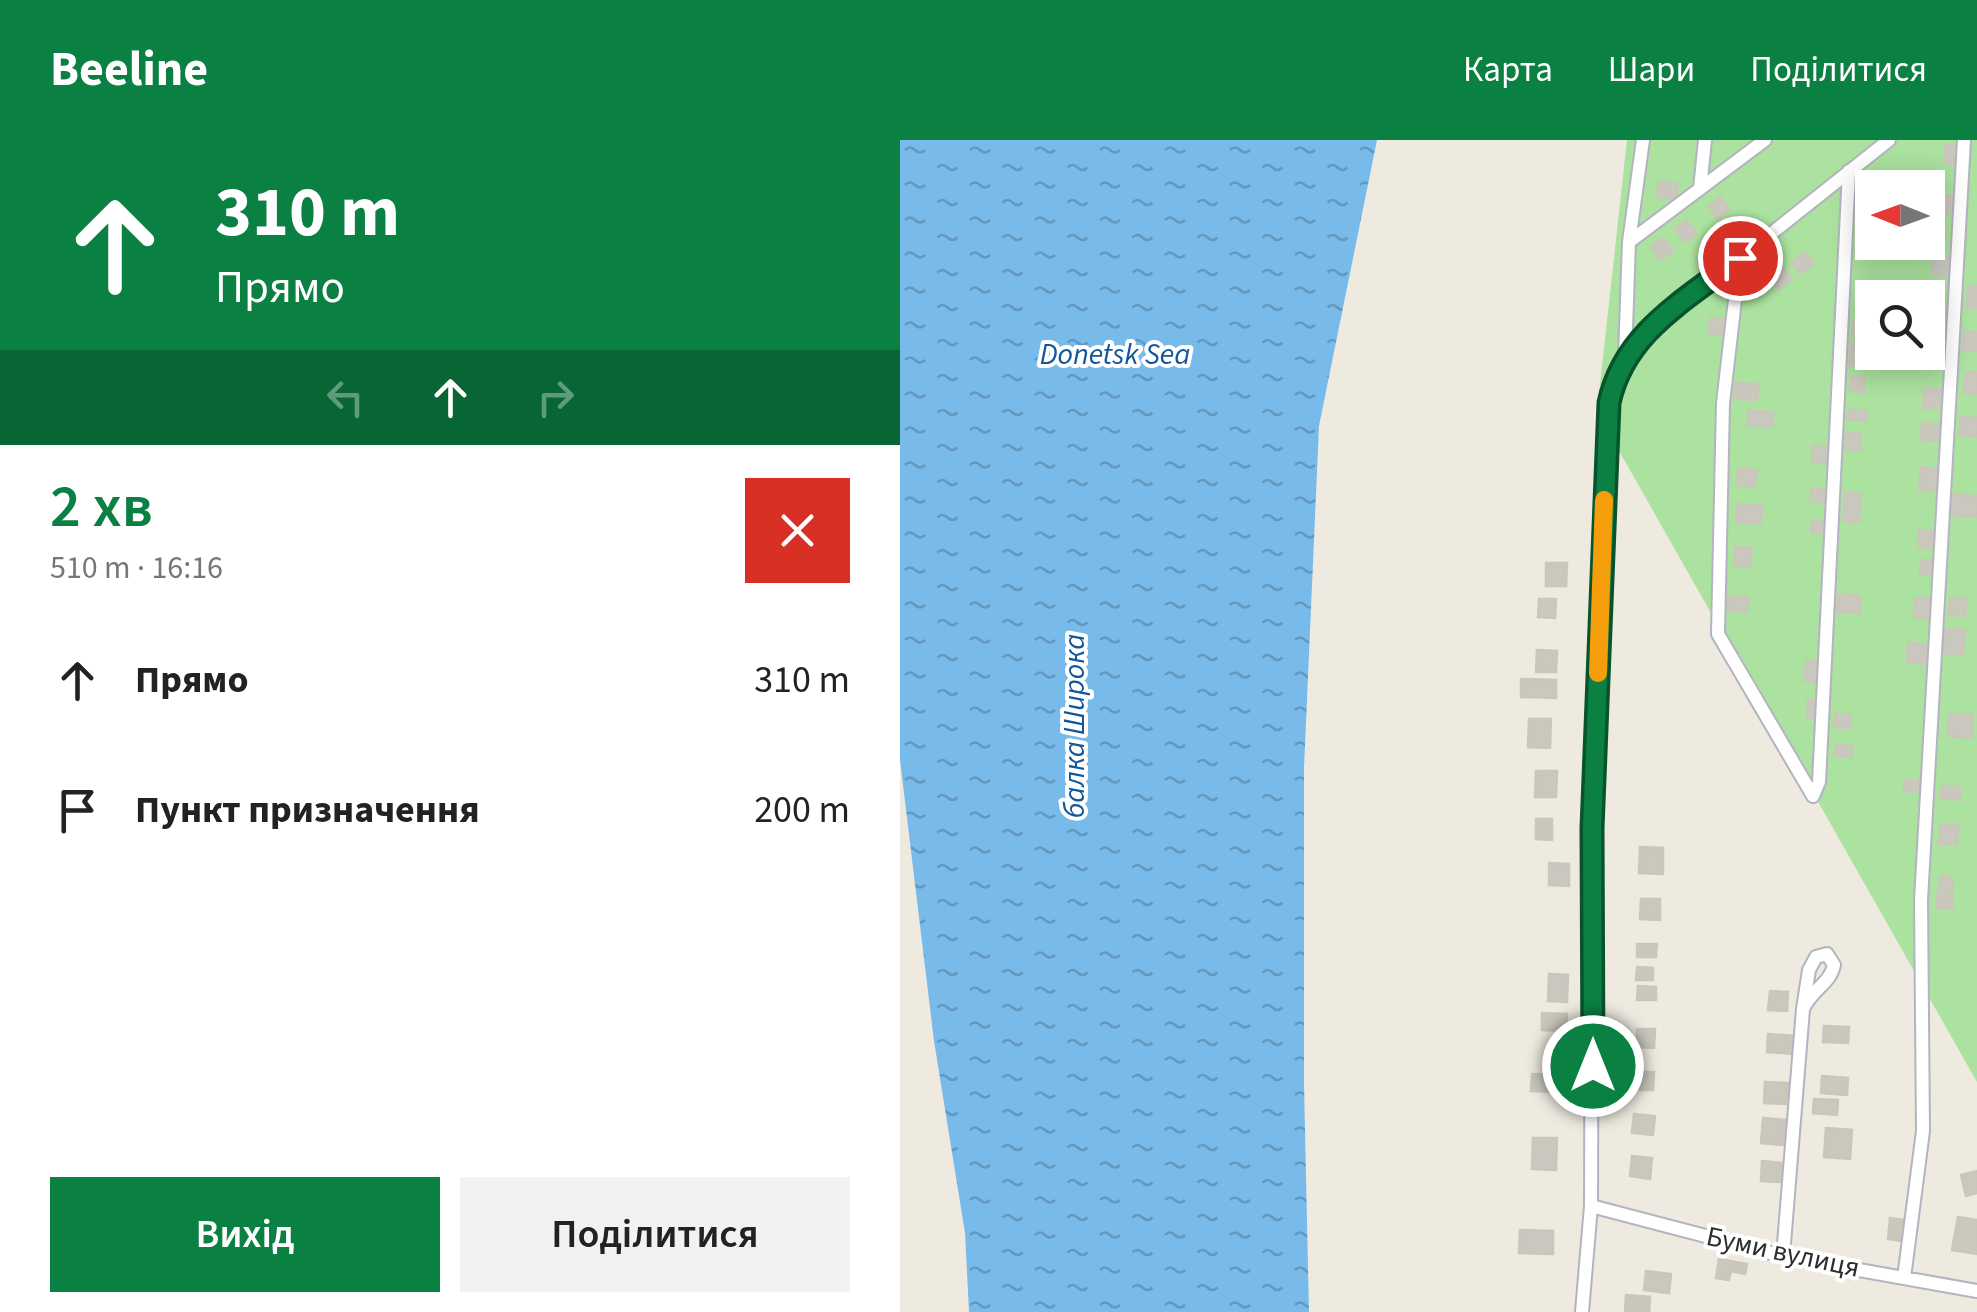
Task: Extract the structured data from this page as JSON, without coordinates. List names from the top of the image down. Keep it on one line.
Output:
{"streets":{"street":["Буми вулиця"]},"water":["Donetsk Sea","балка Широка"],"north":"left","page":{"header":"Beeline","nav":["Карта","Шари","Поділитися"],"turn":["310 m","Прямо"],"heading":["2 хв","510 m · 16:16"],"list":[{"name":"Прямо","value":"310 m"},{"name":"Пункт призначення","value":"200 m"}],"buttons":["Вихід","Поділитися"]}}
